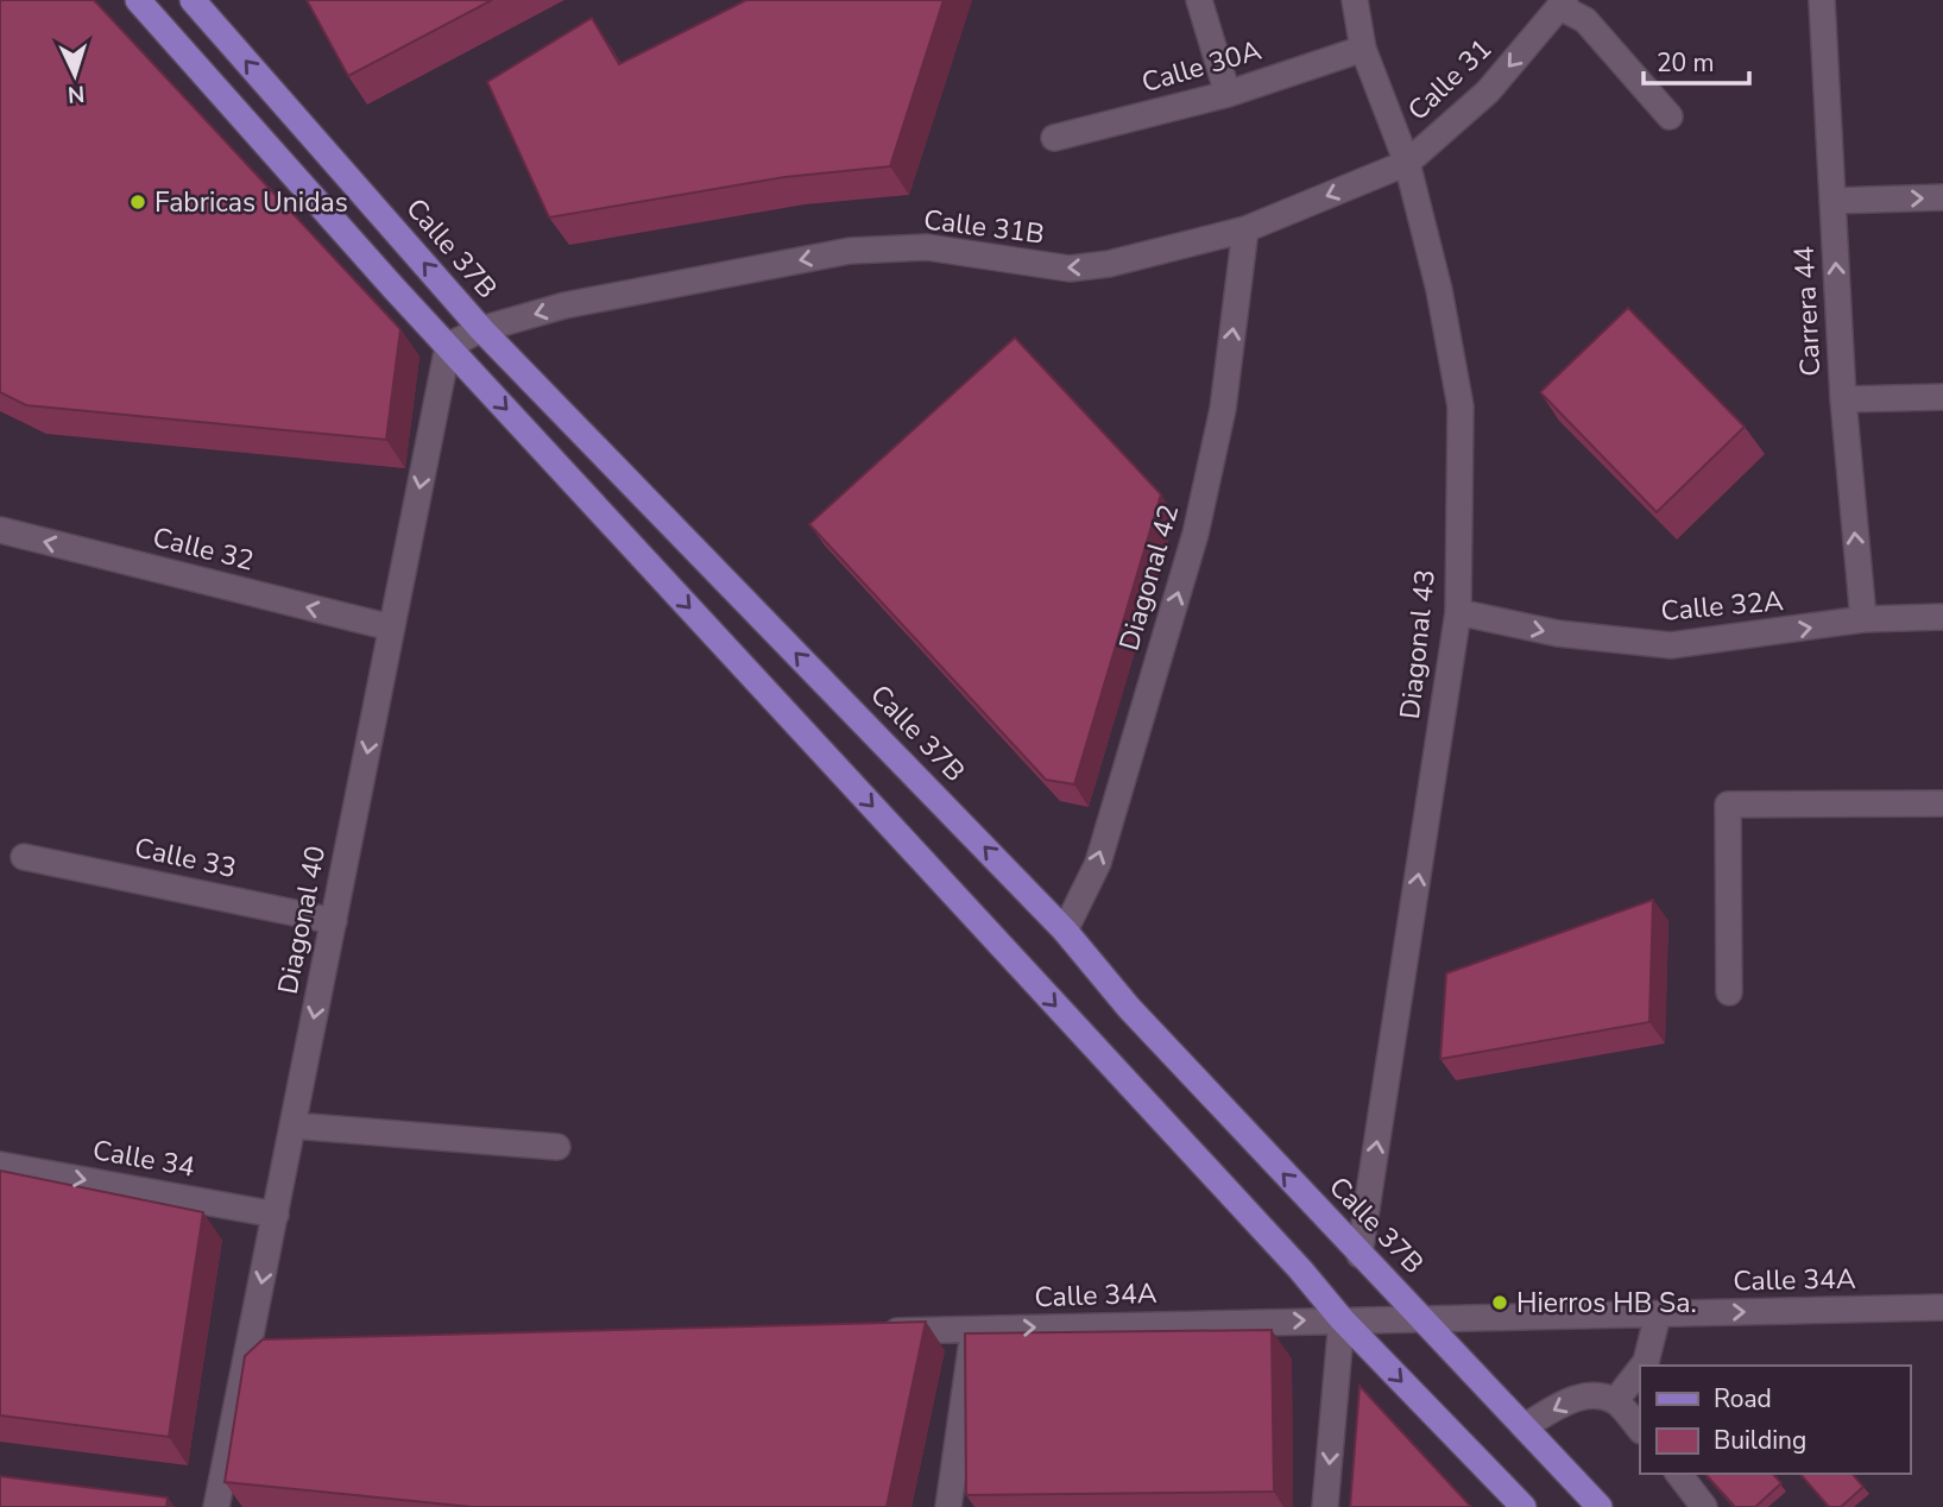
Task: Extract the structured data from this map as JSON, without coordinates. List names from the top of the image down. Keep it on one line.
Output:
{"streets":{"main road":["Calle 37B"],"street":["Calle 30A","Calle 31","Calle 31B","Carrera 44","Calle 32","Diagonal 42","Calle 32A","Diagonal 43","Calle 33","Diagonal 40","Calle 34","Calle 34A"]},"crossings":[["Calle 30A","Diagonal 43"],["Calle 31","Calle 31B"],["Calle 31","Diagonal 43"],["Calle 31B","Calle 37B"],["Calle 31B","Diagonal 42"],["Calle 31B","Diagonal 43"],["Calle 31B","Diagonal 40"],["Calle 37B","Diagonal 42"],["Calle 37B","Diagonal 43"],["Calle 37B","Calle 34A"],["Carrera 44","Calle 32A"],["Calle 32","Diagonal 40"],["Calle 32A","Diagonal 43"],["Calle 33","Diagonal 40"],["Diagonal 40","Calle 34"]],"one_way":["Calle 31","Calle 31B","Carrera 44","Calle 32","Diagonal 42","Calle 32A","Diagonal 43","Diagonal 40","Calle 34","Calle 34A"],"places":["Fabricas Unidas","Hierros HB Sa."],"legend":["Road","Building"],"scale_bar":"20 m","north":"bottom"}
